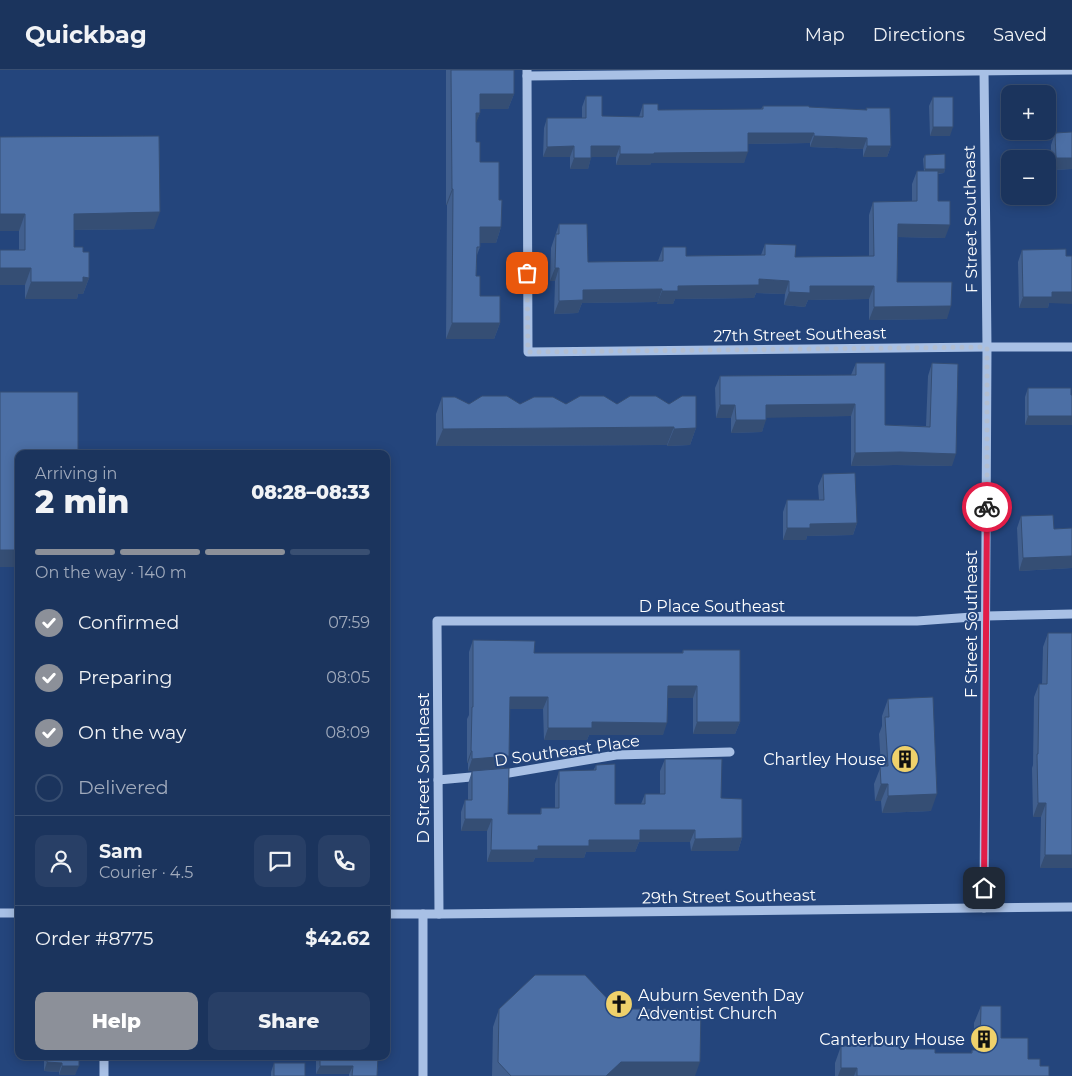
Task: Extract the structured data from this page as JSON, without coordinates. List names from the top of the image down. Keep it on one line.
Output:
{"streets":{"street":["F Street Southeast","27th Street Southeast","D Place Southeast","D Southeast Place","D Street Southeast","29th Street Southeast"]},"crossings":[["F Street Southeast","27th Street Southeast"],["F Street Southeast","D Place Southeast"],["F Street Southeast","29th Street Southeast"],["D Place Southeast","D Street Southeast"],["D Southeast Place","D Street Southeast"],["D Street Southeast","29th Street Southeast"]],"places":{"building":["Chartley House","Canterbury House"],"church":["Auburn Seventh Day Adventist Church"]},"page":{"header":"Quickbag","nav":["Map","Directions","Saved"],"map_buttons":["+","−"],"heading":["2 min","Arriving in","08:28–08:33"],"panel":["Sam","Courier · 4.5","Order #8775","$42.62"],"bar":"On the way · 140 m","list":[["Confirmed","07:59"],["Preparing","08:05"],["On the way","08:09"],"Delivered"],"buttons":["Help","Share"]}}
